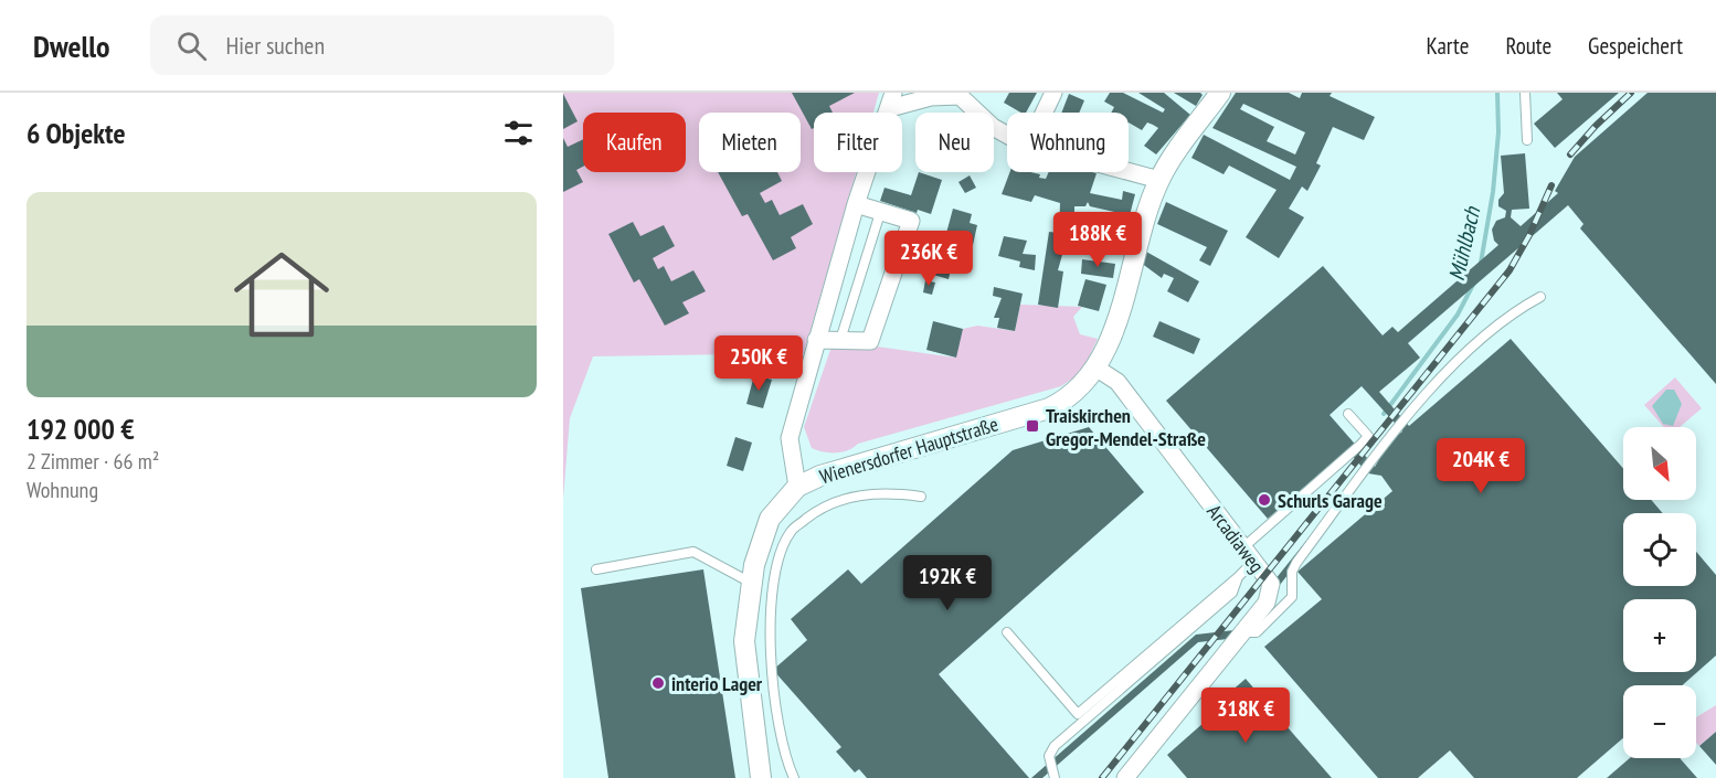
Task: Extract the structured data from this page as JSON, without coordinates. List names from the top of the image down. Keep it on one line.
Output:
{"streets":{"street":["Wienersdorfer Hauptstraße","Arcadiaweg"]},"crossings":[["Wienersdorfer Hauptstraße","Arcadiaweg"]],"water":["Mühlbach"],"places":{"transit":["Traiskirchen Gregor-Mendel-Straße"],"other":["Schurls Garage","interio Lager"]},"north":"bottom right","page":{"header":"Dwello","search":"Hier suchen","nav":["Karte","Route","Gespeichert"],"heading":"6 Objekte","chip":["Kaufen","Mieten","Filter","Neu","Wohnung"],"list":[{"name":"192 000 €","note":"2 Zimmer · 66 m² · Wohnung"}],"price":["188K €","236K €","250K €","204K €","192K €","318K €"],"map_buttons":["+","−"]}}
